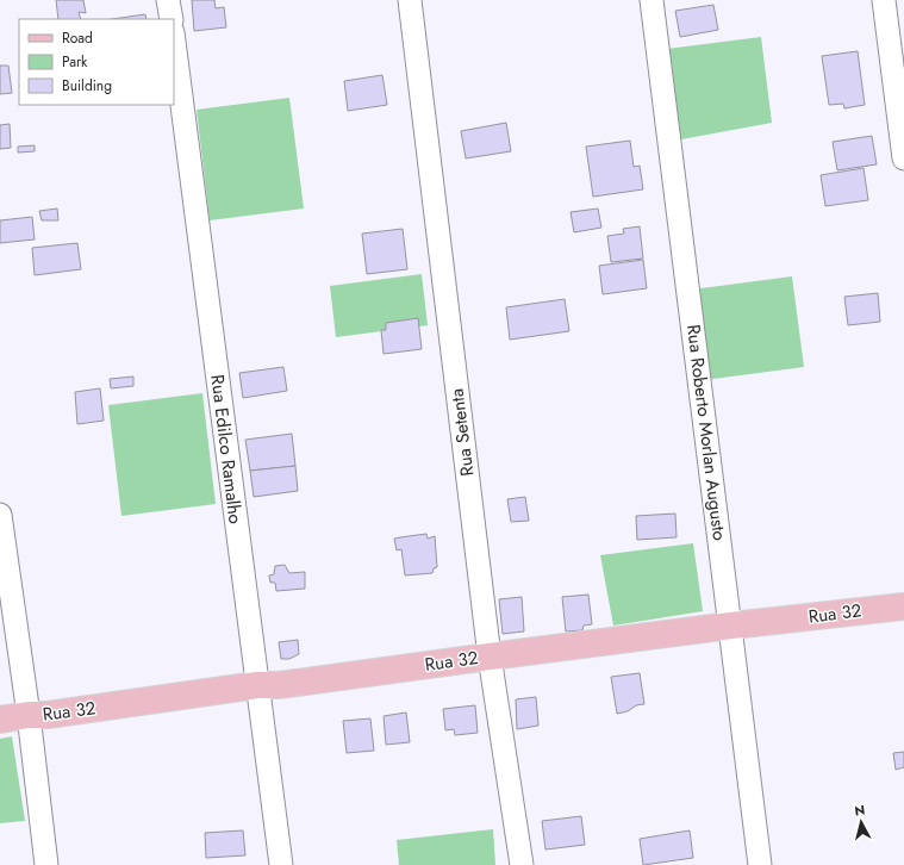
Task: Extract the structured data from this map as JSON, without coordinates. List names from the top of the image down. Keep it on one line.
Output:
{"streets":{"main road":["Rua 32"],"street":["Rua Setenta","Rua Roberto Morlan Augusto","Rua Edilco Ramalho"]},"crossings":[["Rua Setenta","Rua 32"],["Rua Roberto Morlan Augusto","Rua 32"],["Rua Edilco Ramalho","Rua 32"]],"legend":["Road","Park","Building"],"north":"top"}
